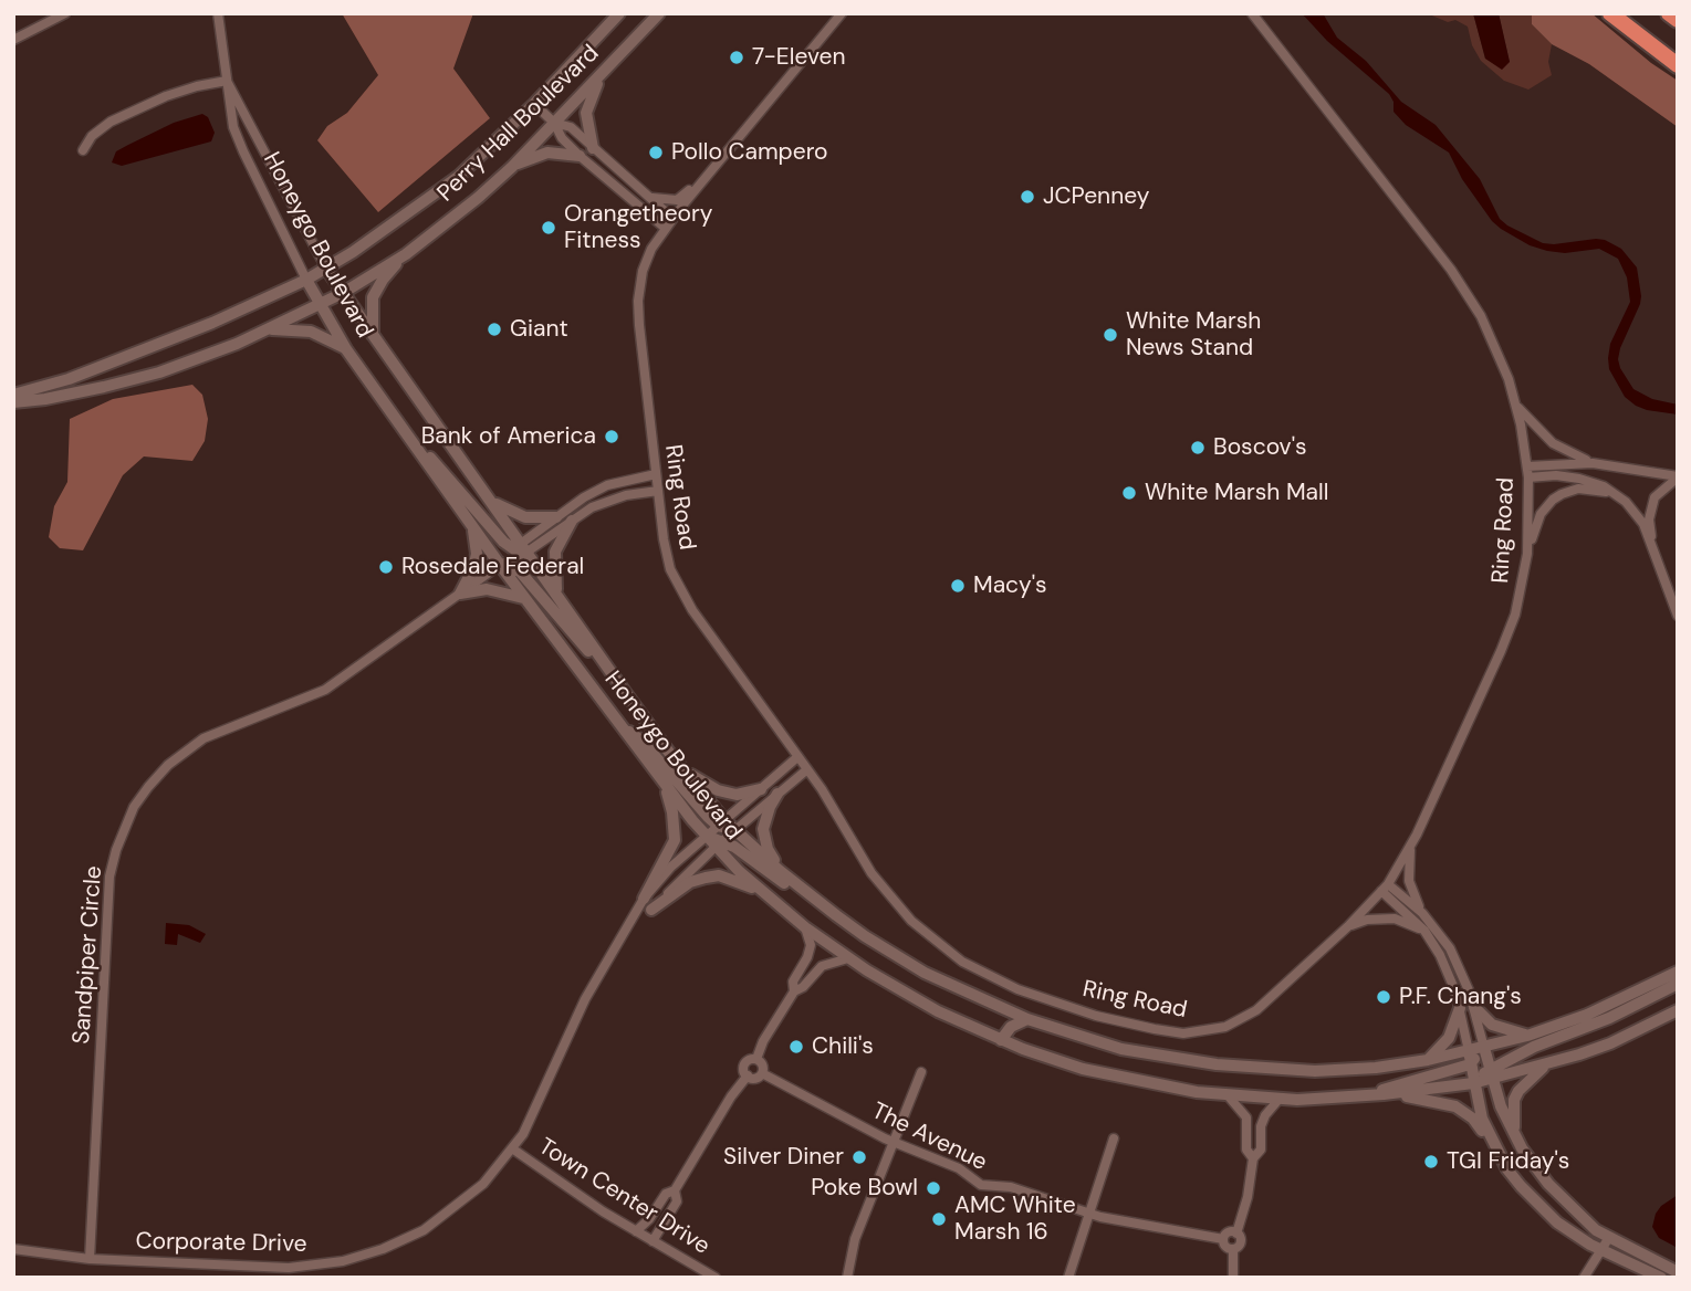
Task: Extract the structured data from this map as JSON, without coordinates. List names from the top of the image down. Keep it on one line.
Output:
{"streets":{"main road":["Perry Hall Boulevard","Honeygo Boulevard"],"street":["Ring Road","Sandpiper Circle","The Avenue","Town Center Drive","Corporate Drive"]},"crossings":[["Perry Hall Boulevard","Honeygo Boulevard"],["Honeygo Boulevard","Sandpiper Circle"],["Honeygo Boulevard","Corporate Drive"],["Sandpiper Circle","Corporate Drive"],["Town Center Drive","Corporate Drive"]],"places":["7-Eleven","Pollo Campero","JCPenney","Orangetheory Fitness","Giant","White Marsh News Stand","Bank of America","Boscov's","White Marsh Mall","Rosedale Federal","Macy's","P.F. Chang's","Chili's","Silver Diner","TGI Friday's","Poke Bowl","AMC White Marsh 16"]}
